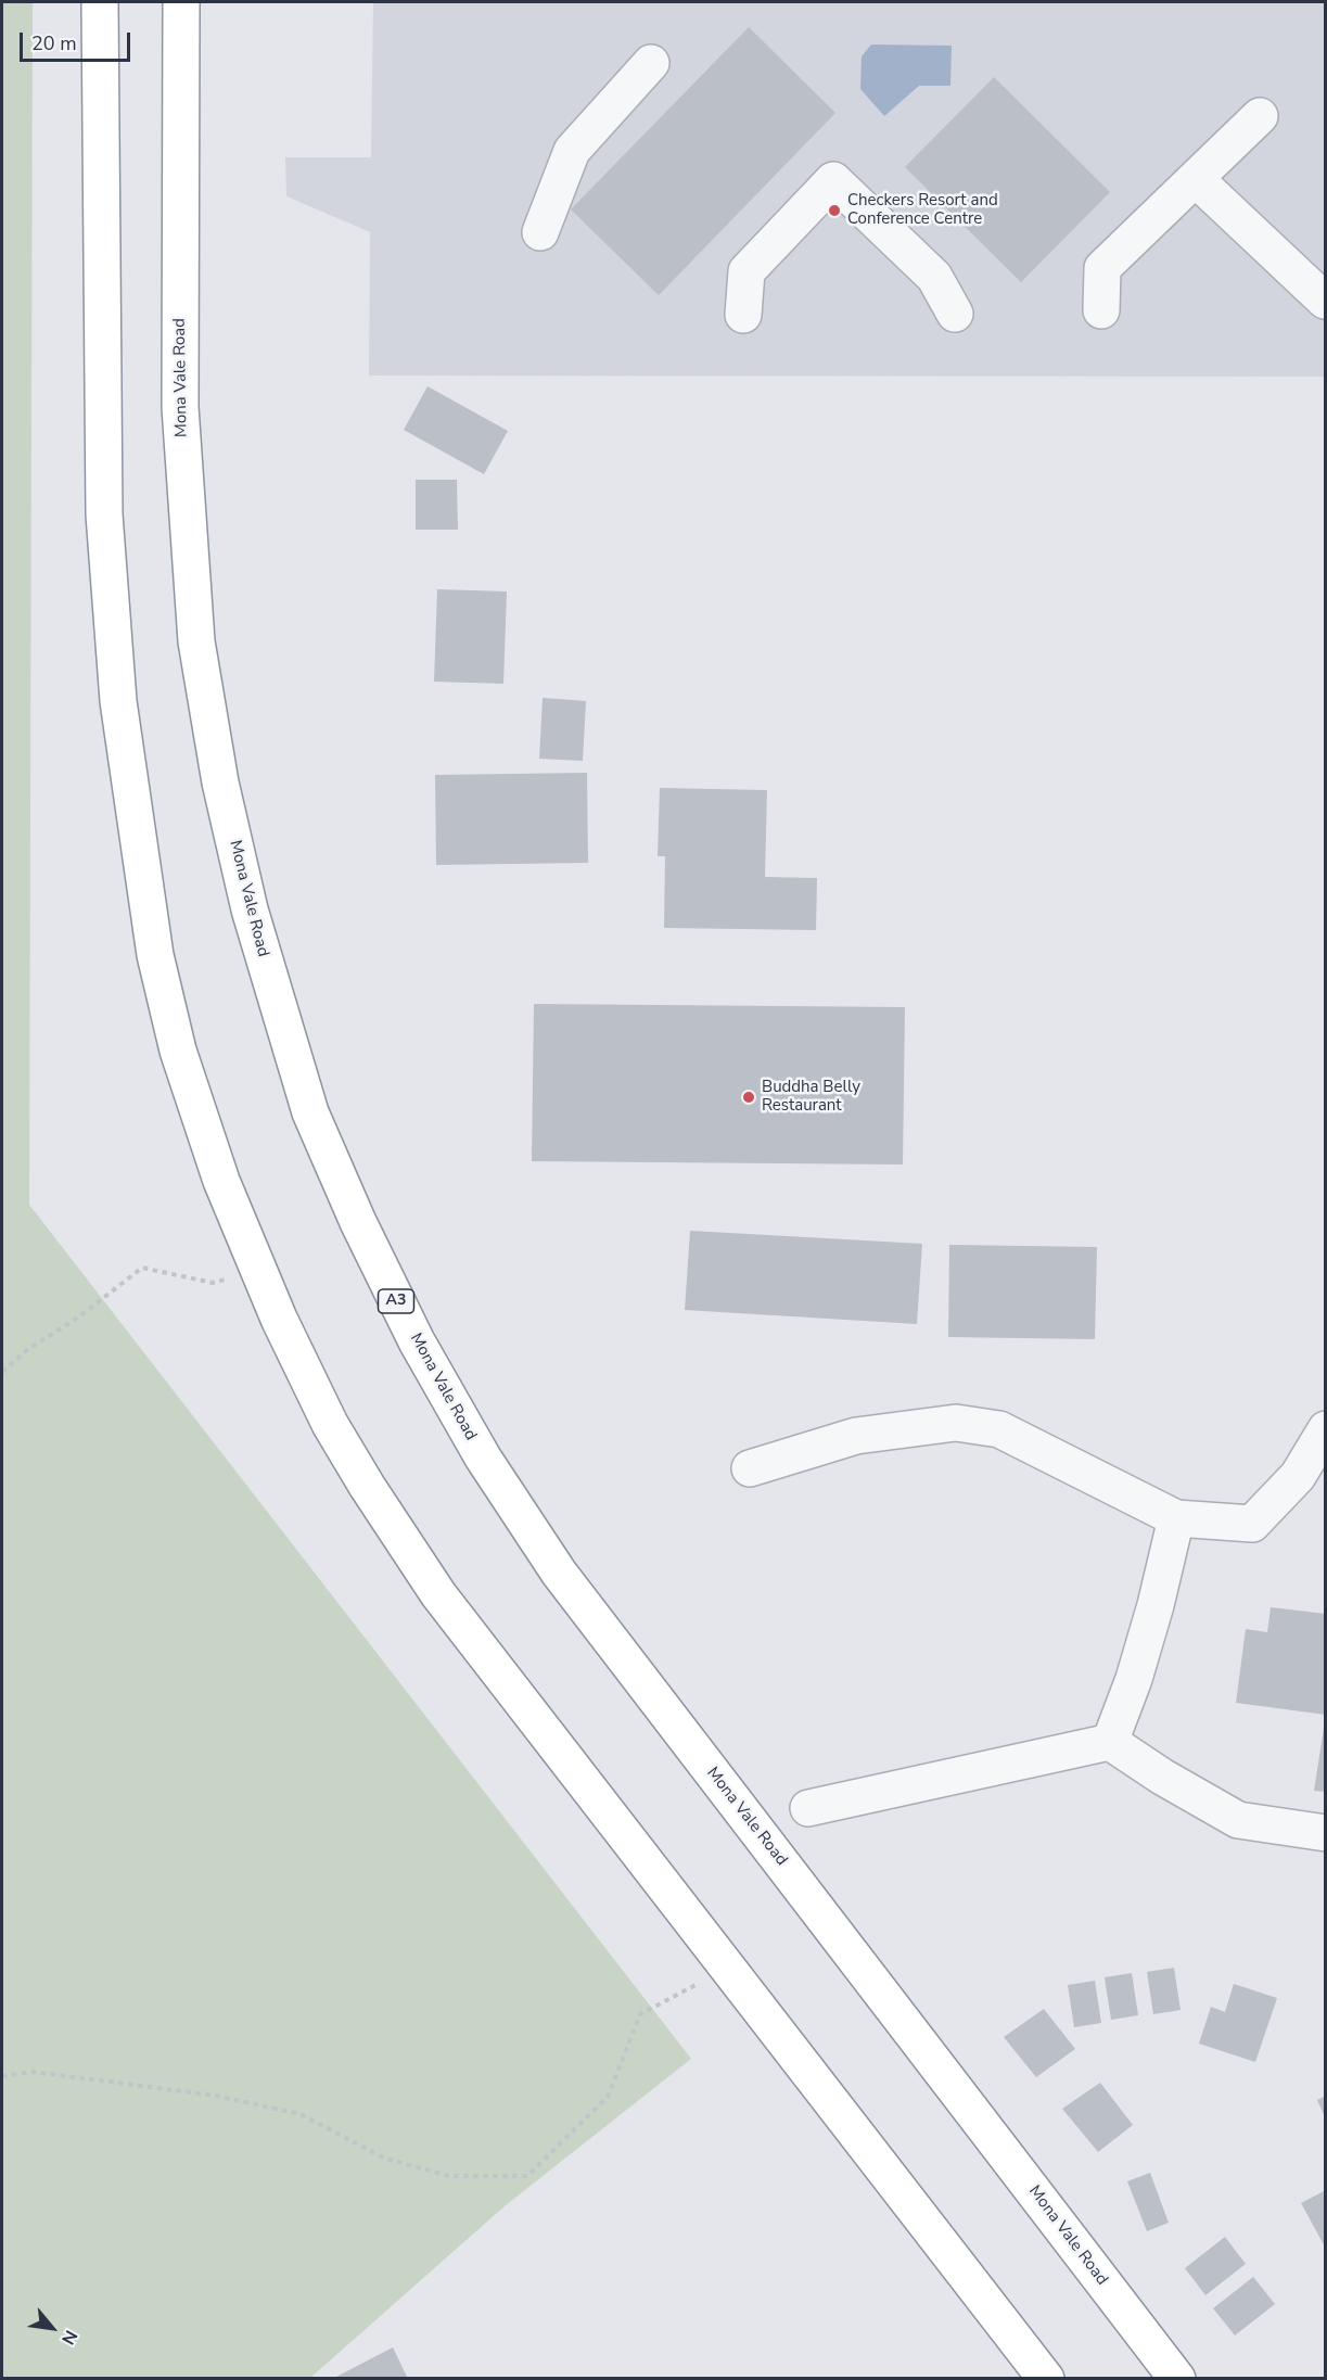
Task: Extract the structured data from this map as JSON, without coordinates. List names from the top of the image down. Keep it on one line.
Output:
{"streets":{"highway":["Mona Vale Road","A3"]},"places":["Checkers Resort and Conference Centre","Buddha Belly Restaurant"],"scale_bar":"20 m","north":"bottom right"}
